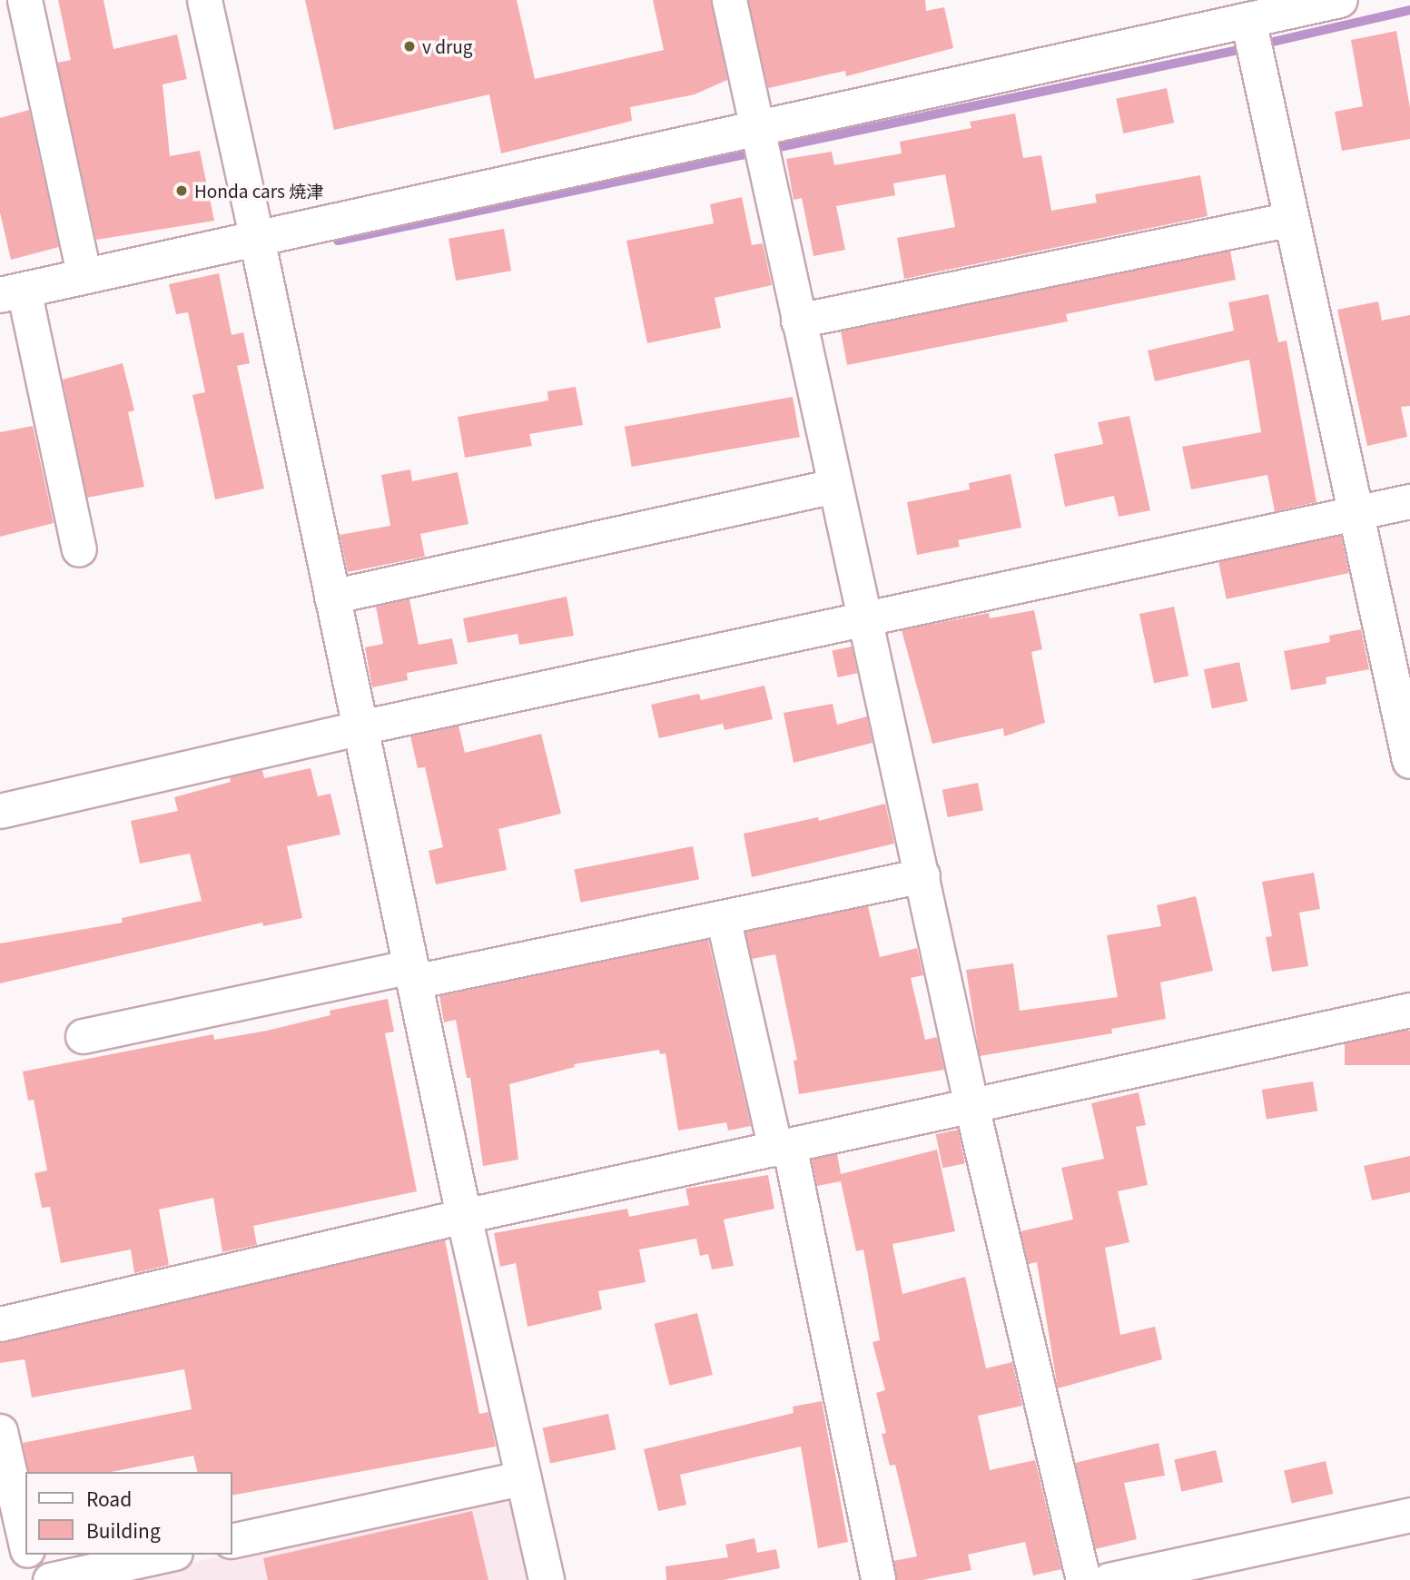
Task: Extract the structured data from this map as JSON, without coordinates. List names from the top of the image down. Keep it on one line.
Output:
{"places":["v drug","Honda cars 焼津"],"legend":["Road","Building"]}
